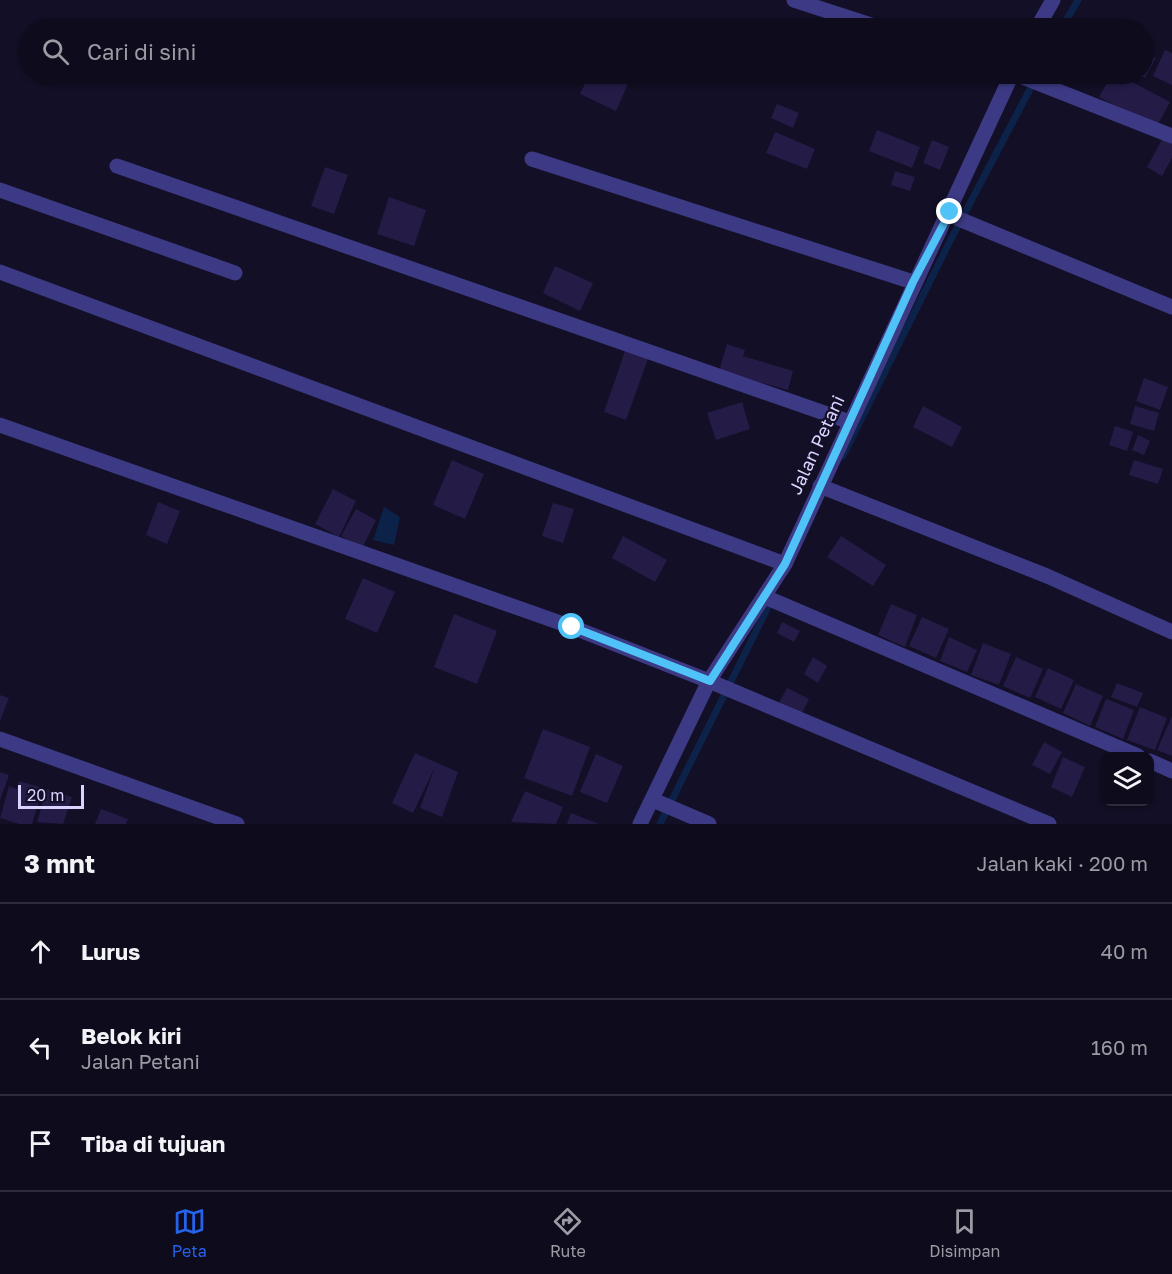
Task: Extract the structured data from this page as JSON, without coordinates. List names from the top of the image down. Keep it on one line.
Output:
{"streets":{"street":["Jalan Petani"]},"scale_bar":"20 m","page":{"search":"Cari di sini","scale":"20 m","heading":["3 mnt","Jalan kaki · 200 m"],"list":[["Lurus","40 m"],["Belok kiri","Jalan Petani","160 m"],"Tiba di tujuan"],"nav":["Peta","Rute","Disimpan"]}}
